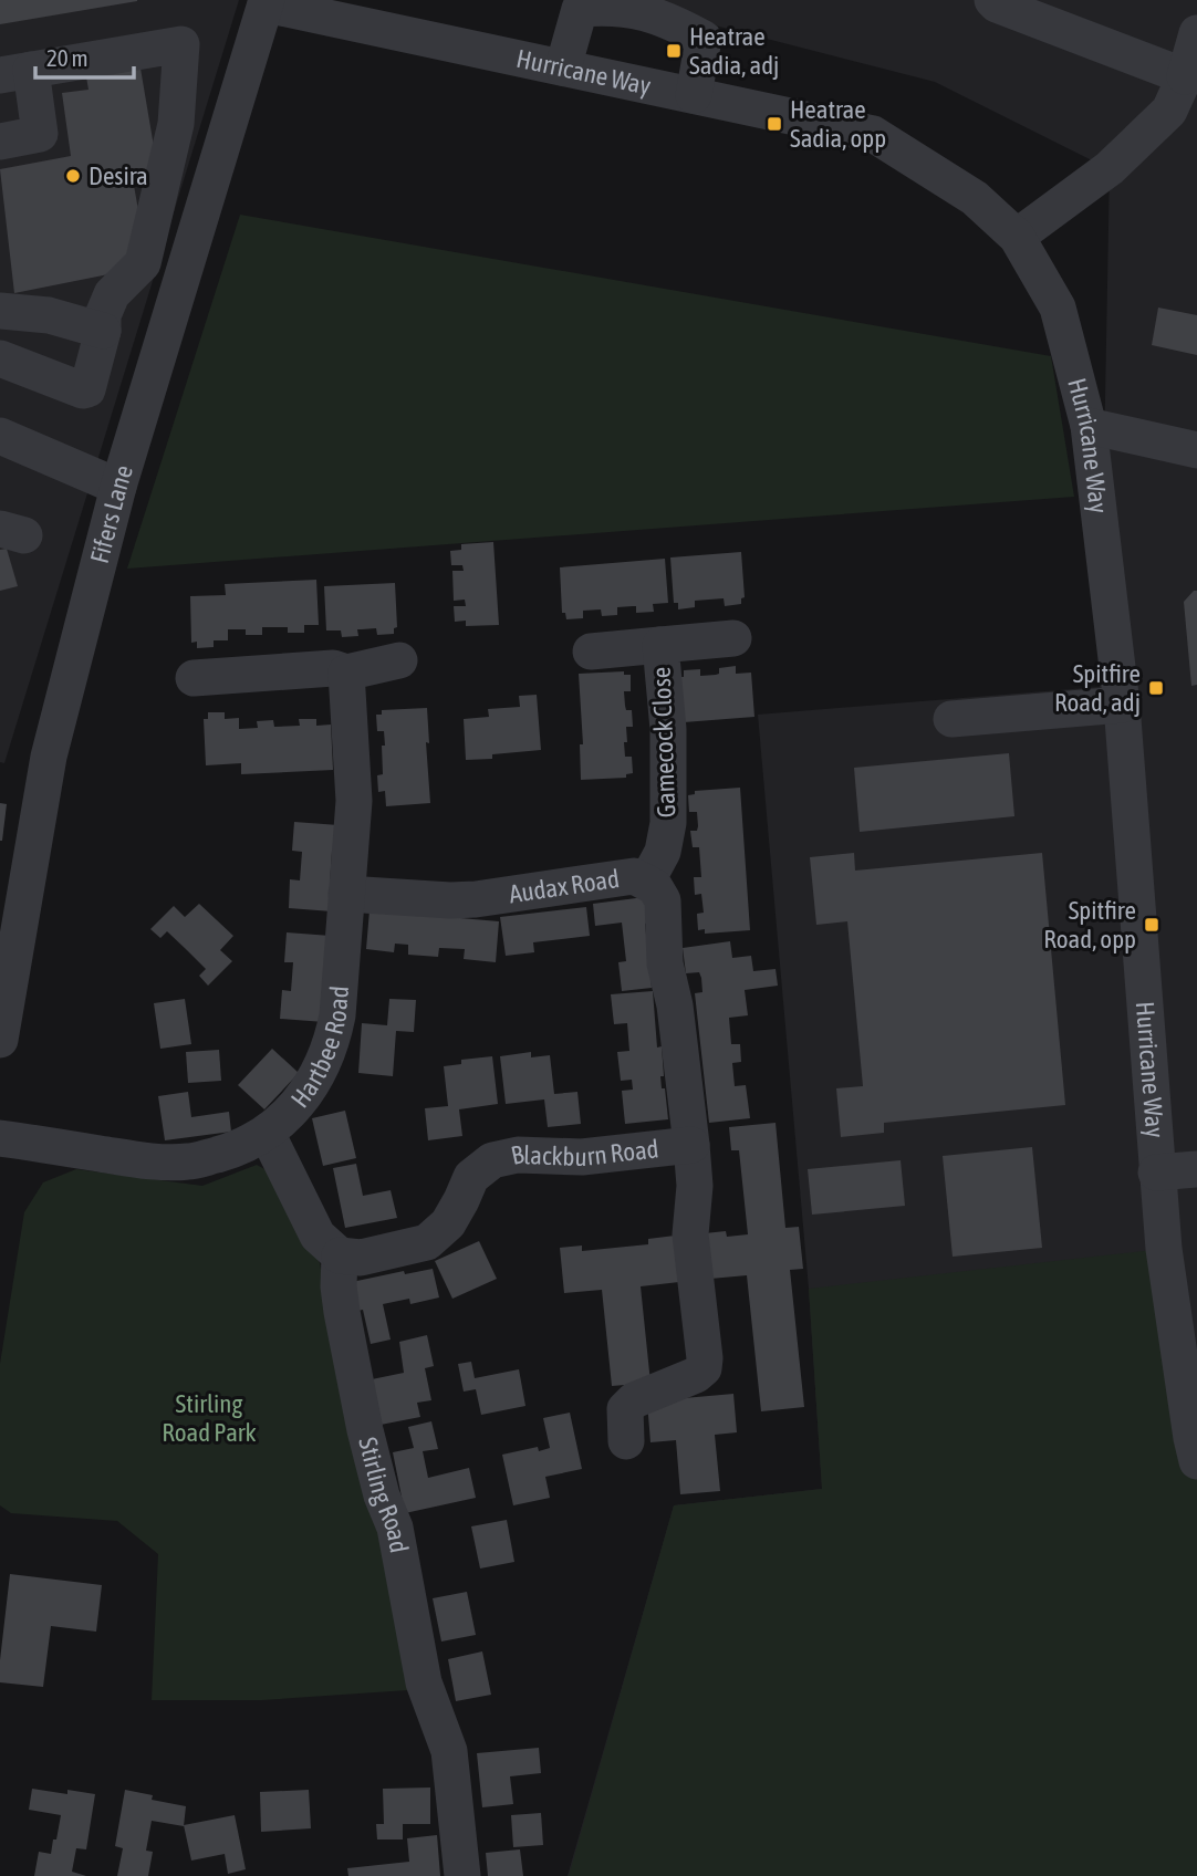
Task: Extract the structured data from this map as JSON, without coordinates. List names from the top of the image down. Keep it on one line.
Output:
{"streets":{"street":["Hurricane Way","Fifers Lane","Gamecock Close","Audax Road","Hartbee Road","Blackburn Road","Stirling Road"]},"crossings":[["Hurricane Way","Fifers Lane"],["Gamecock Close","Audax Road"],["Audax Road","Hartbee Road"],["Audax Road","Blackburn Road"],["Blackburn Road","Stirling Road"]],"parks":["Stirling Road Park"],"places":{"transit":["Heatrae Sadia, adj","Heatrae Sadia, opp","Spitfire Road, adj","Spitfire Road, opp"],"other":["Desira"]},"scale_bar":"20 m"}
